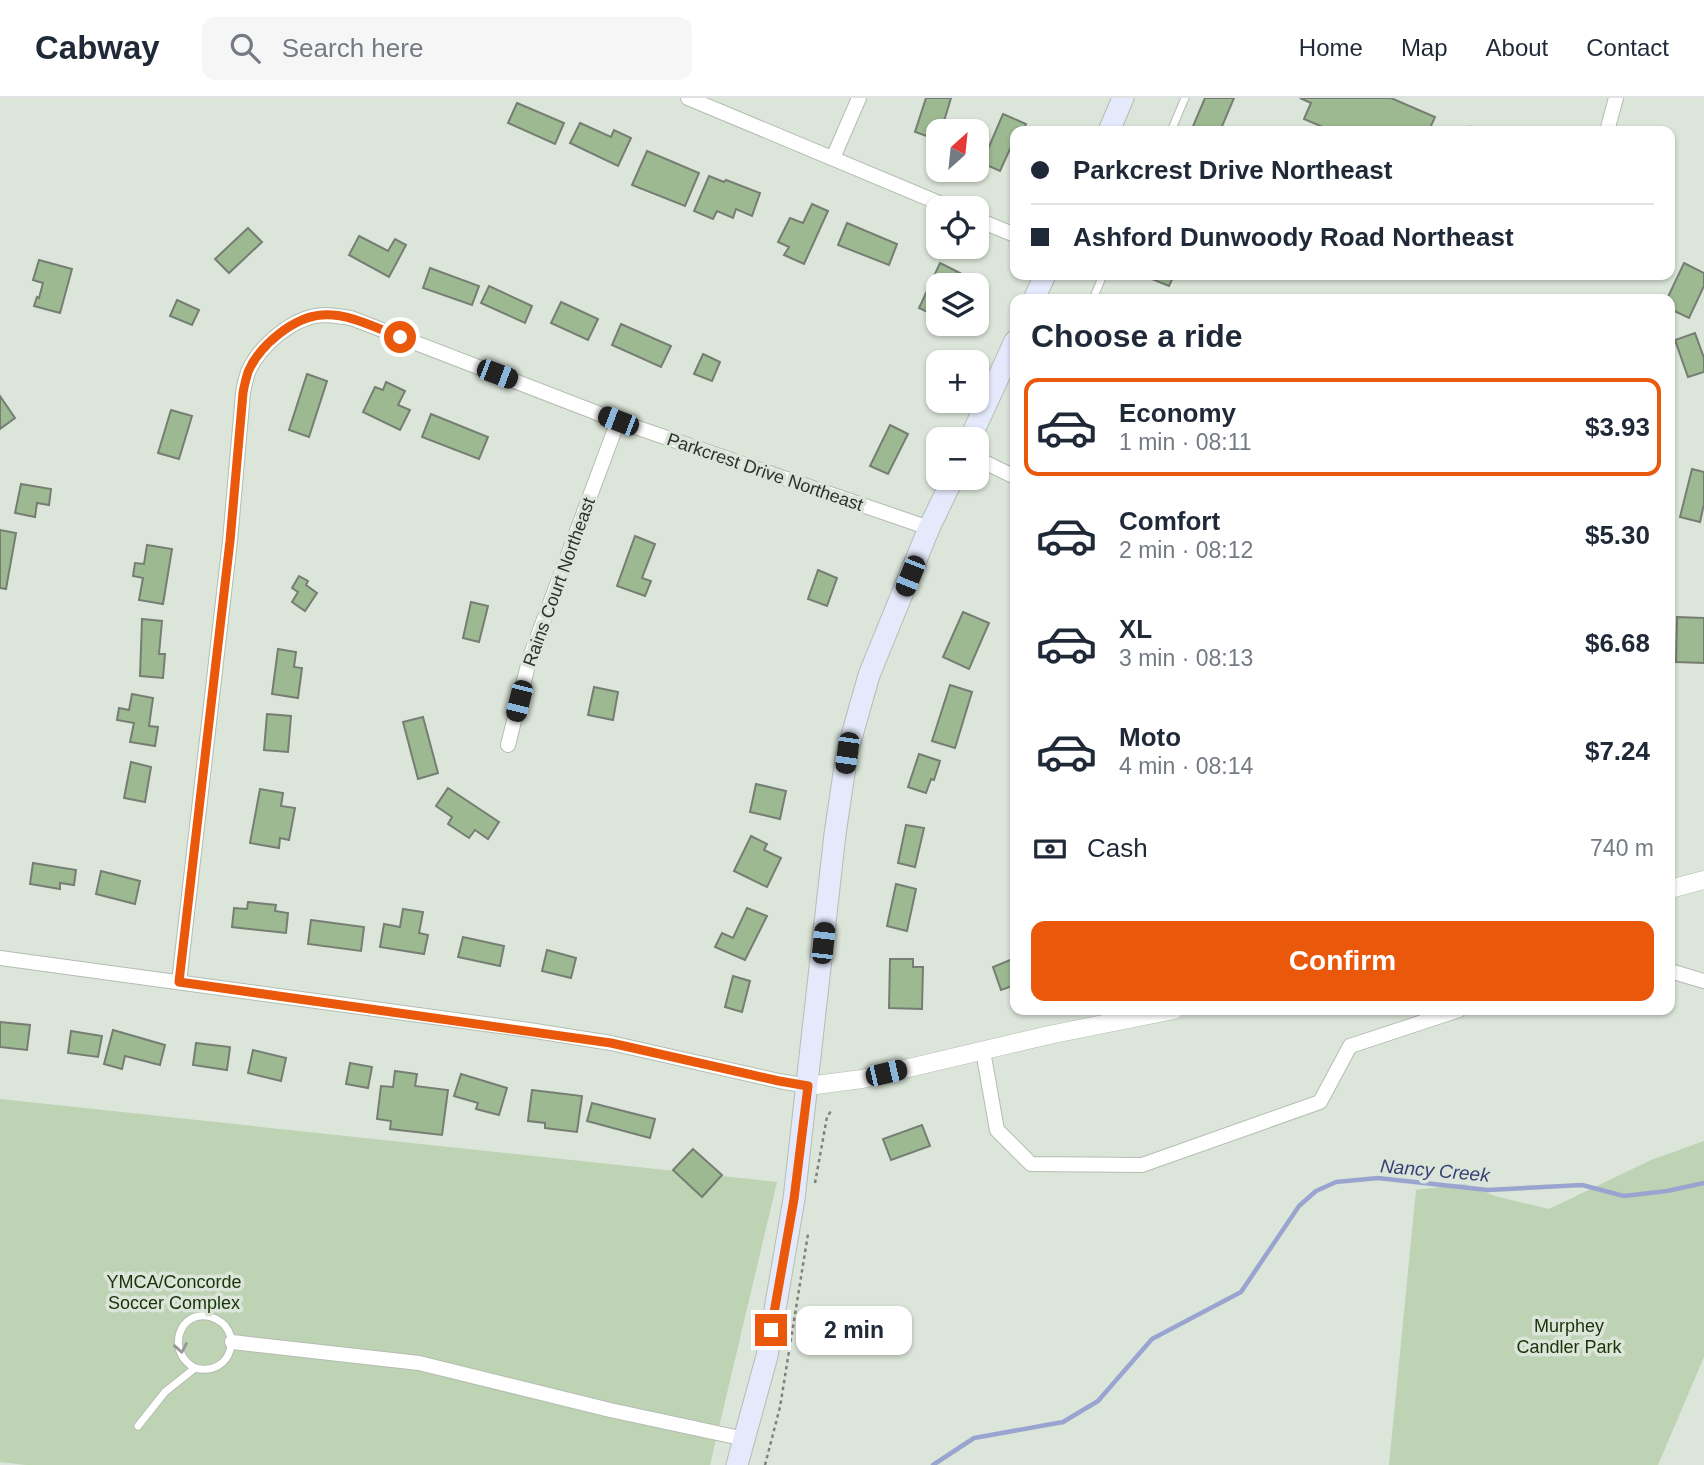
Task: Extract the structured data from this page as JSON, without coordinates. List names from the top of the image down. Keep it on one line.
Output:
{"streets":{"street":["Parkcrest Drive Northeast","Rains Court Northeast"]},"crossings":[["Parkcrest Drive Northeast","Rains Court Northeast"]],"water":["Nancy Creek"],"parks":["YMCA/Concorde Soccer Complex","Murphey Candler Park"],"north":"top right","page":{"header":"Cabway","search":"Search here","nav":["Home","Map","About","Contact"],"map_buttons":["+","−"],"banner":["Parkcrest Drive Northeast","Ashford Dunwoody Road Northeast"],"heading":"Choose a ride","list":[{"name":"Economy","note":"1 min · 08:11","value":"$3.93"},{"name":"Comfort","note":"2 min · 08:12","value":"$5.30"},{"name":"XL","note":"3 min · 08:13","value":"$6.68"},{"name":"Moto","note":"4 min · 08:14","value":"$7.24"}],"pay":["Cash","740 m"],"buttons":"Confirm","bubble":"2 min"}}
